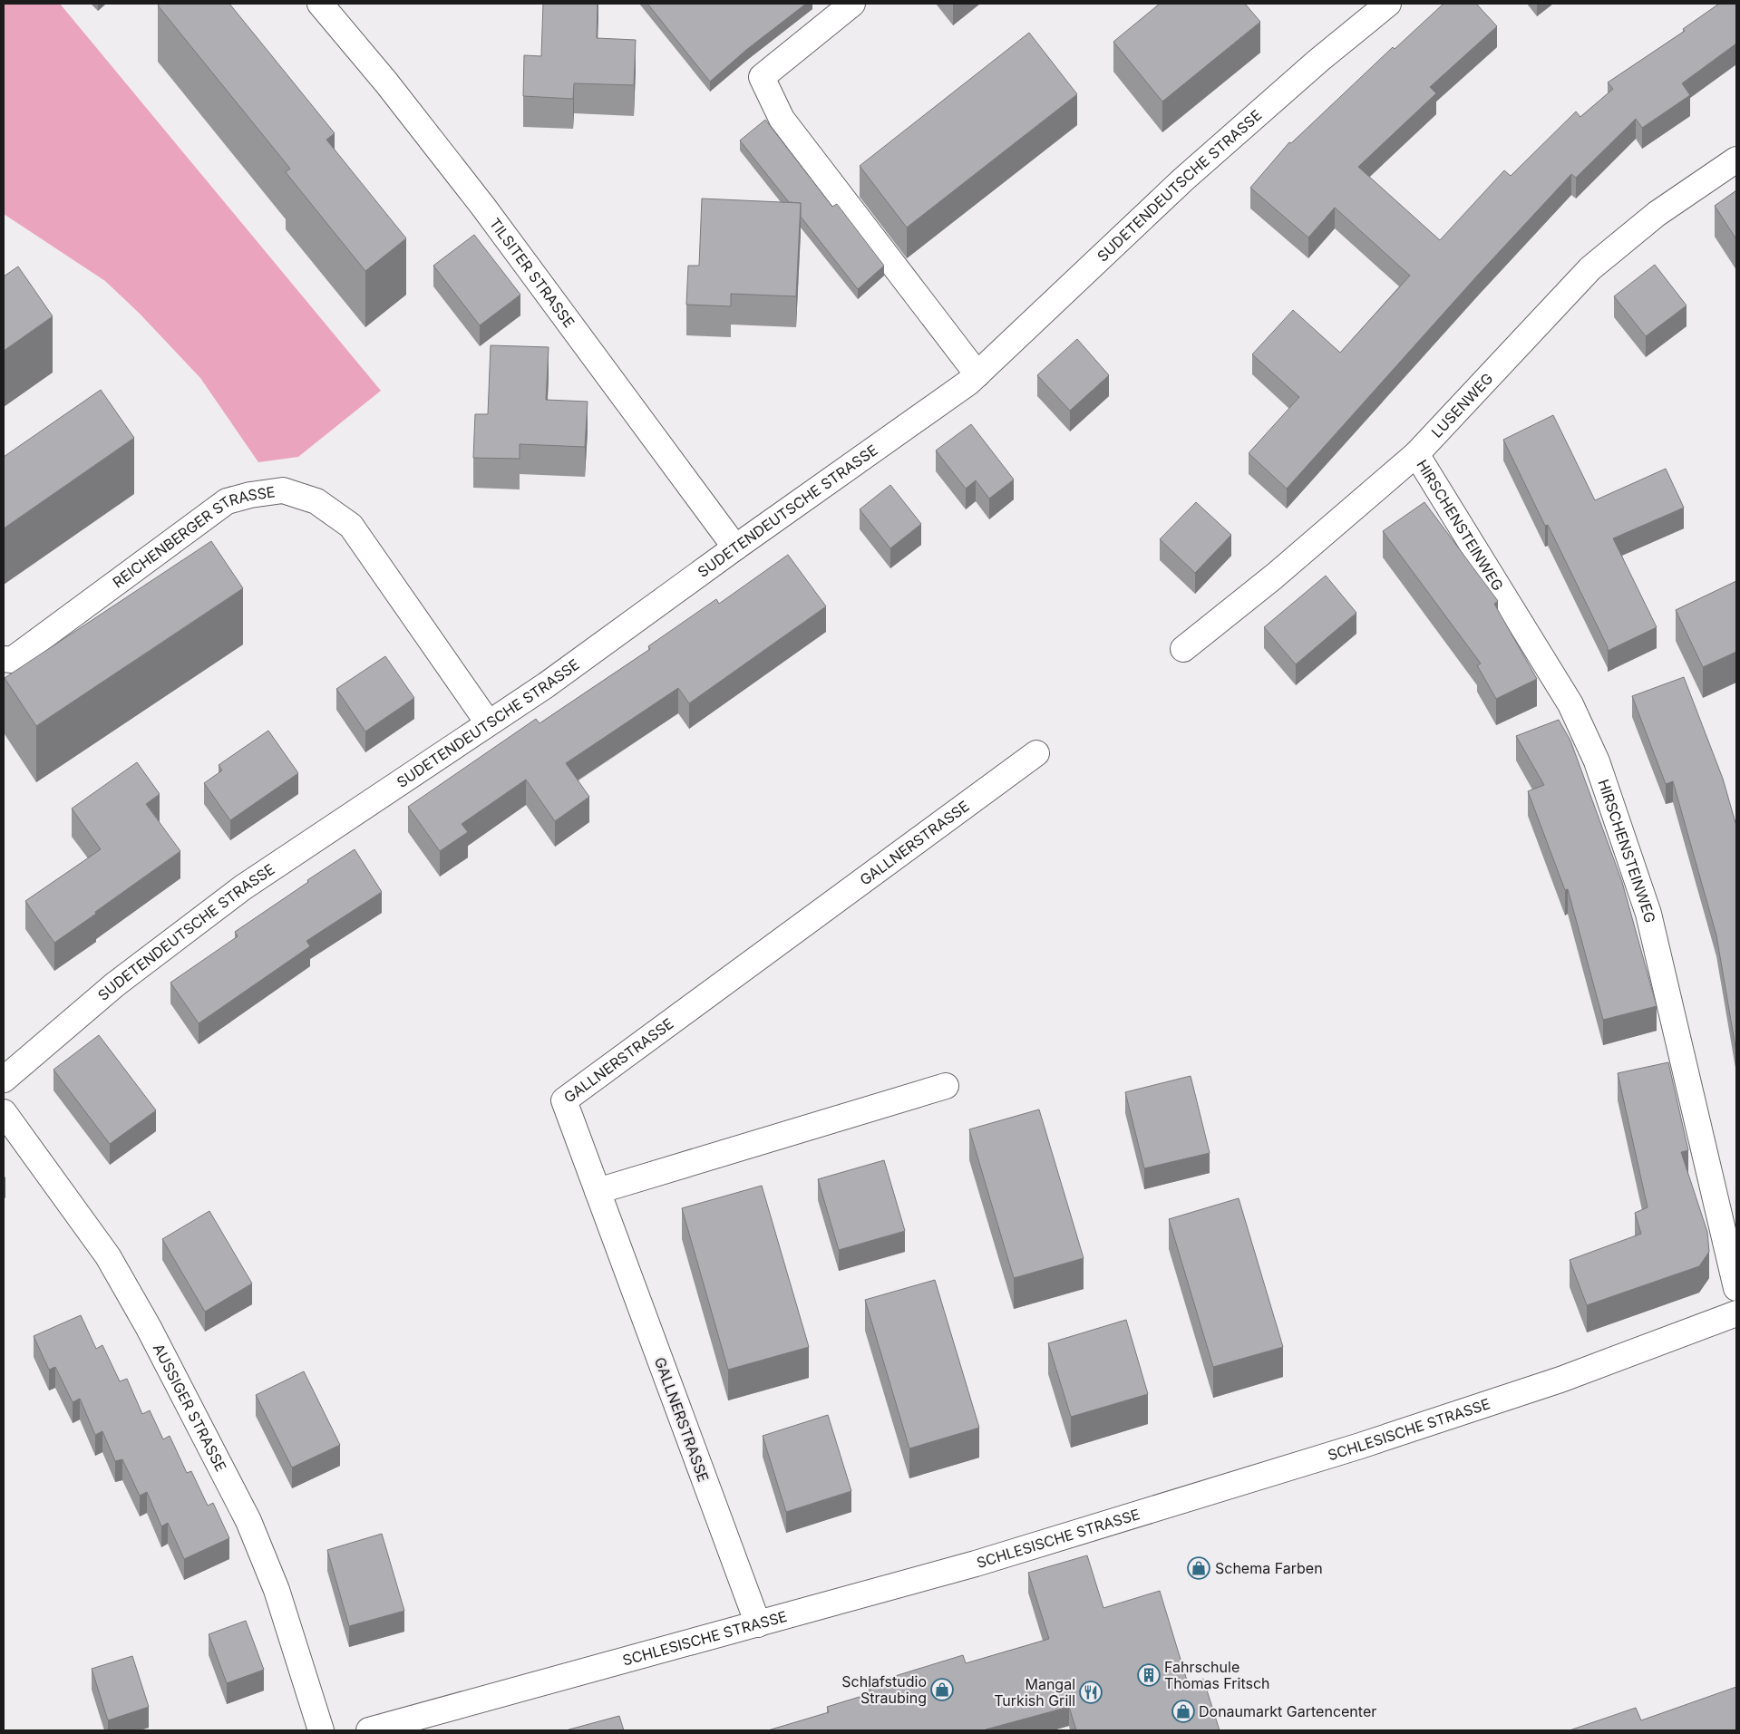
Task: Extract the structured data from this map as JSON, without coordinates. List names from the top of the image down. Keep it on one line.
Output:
{"streets":{"street":["SUDETENDEUTSCHE STRASSE","TILSITER STRASSE","LUSENWEG","HIRSCHENSTEINWEG","REICHENBERGER STRASSE","GALLNERSTRASSE","AUSSIGER STRASSE","SCHLESISCHE STRASSE"]},"crossings":[["SUDETENDEUTSCHE STRASSE","TILSITER STRASSE"],["SUDETENDEUTSCHE STRASSE","REICHENBERGER STRASSE"],["LUSENWEG","HIRSCHENSTEINWEG"],["GALLNERSTRASSE","SCHLESISCHE STRASSE"]],"places":{"shop":["Schema Farben","Schlafstudio Straubing","Donaumarkt Gartencenter"],"building":["Fahrschule Thomas Fritsch"],"restaurant":["Mangal Turkish Grill"]}}
